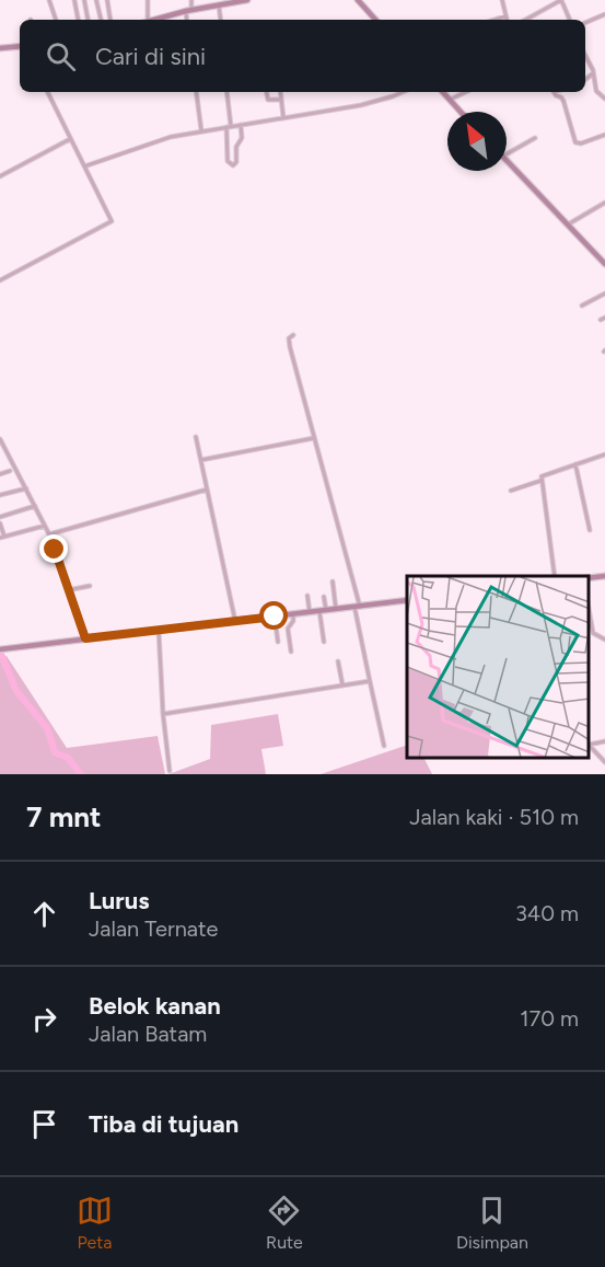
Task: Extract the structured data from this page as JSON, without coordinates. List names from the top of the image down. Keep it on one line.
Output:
{"north":"top left","page":{"search":"Cari di sini","heading":["7 mnt","Jalan kaki · 510 m"],"list":[["Lurus","Jalan Ternate","340 m"],["Belok kanan","Jalan Batam","170 m"],"Tiba di tujuan"],"nav":["Peta","Rute","Disimpan"]}}
